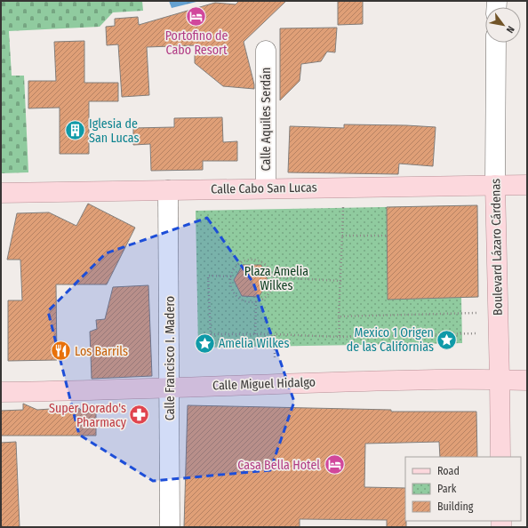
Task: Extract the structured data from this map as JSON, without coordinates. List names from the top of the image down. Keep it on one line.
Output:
{"streets":{"main road":["Calle Cabo San Lucas","Boulevard Lázaro Cárdenas","Calle Miguel Hidalgo"],"street":["Calle Aquiles Serdán","Calle Francisco I. Madero"]},"crossings":[["Calle Aquiles Serdán","Calle Cabo San Lucas"],["Calle Cabo San Lucas","Boulevard Lázaro Cárdenas"],["Calle Cabo San Lucas","Calle Francisco I. Madero"],["Boulevard Lázaro Cárdenas","Calle Miguel Hidalgo"],["Calle Francisco I. Madero","Calle Miguel Hidalgo"]],"parks":["Plaza Amelia Wilkes"],"places":{"hotel":["Portofino de Cabo Resort","Casa Bella Hotel"],"building":["Iglesia de San Lucas"],"place":["Mexico 1 Origen de las Californias","Amelia Wilkes"],"restaurant":["Los Barrils"],"pharmacy":["Super Dorado's Pharmacy"]},"legend":["Road","Park","Building"],"north":"bottom right"}
